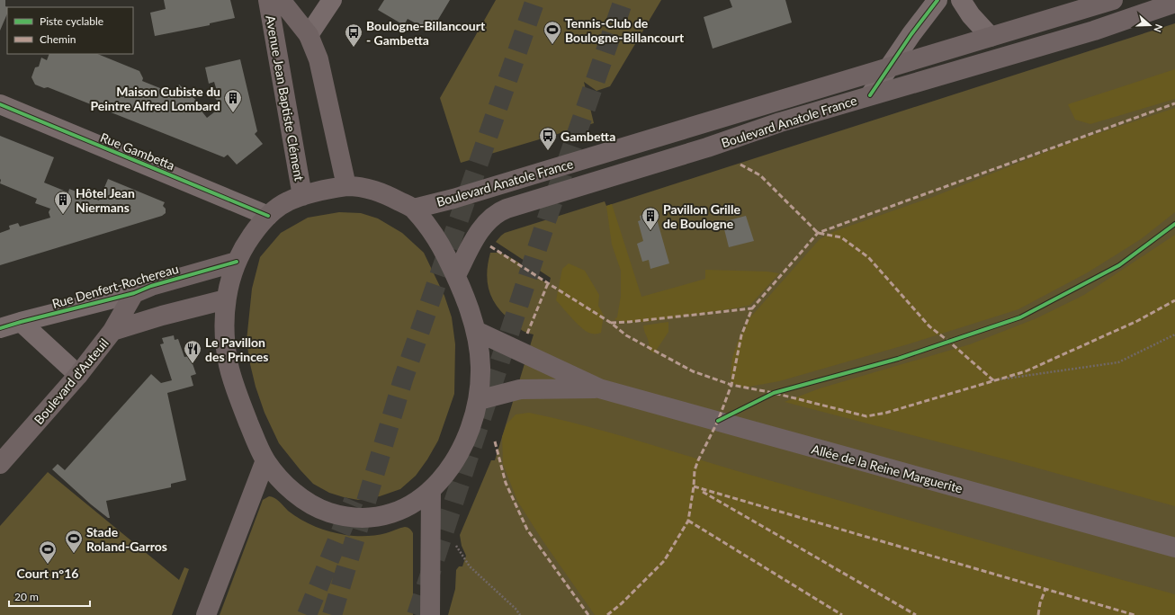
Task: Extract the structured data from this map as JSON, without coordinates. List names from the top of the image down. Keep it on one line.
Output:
{"streets":{"main road":["Avenue Jean Baptiste Clément","Boulevard Anatole France","Rue Denfert-Rochereau","Boulevard d'Auteuil","Allée de la Reine Marguerite"],"street":["Rue Gambetta"]},"crossings":[["Rue Denfert-Rochereau","Boulevard d'Auteuil"]],"places":{"sports":["Tennis-Club de Boulogne-Billancourt","Stade Roland-Garros","Court n°16"],"bus stop":["Boulogne-Billancourt - Gambetta","Gambetta"],"building":["Maison Cubiste du Peintre Alfred Lombard","Hôtel Jean Niermans","Pavillon Grille de Boulogne"],"restaurant":["Le Pavillon des Princes"]},"legend":["Piste cyclable","Chemin"],"scale_bar":"20 m","north":"right"}
